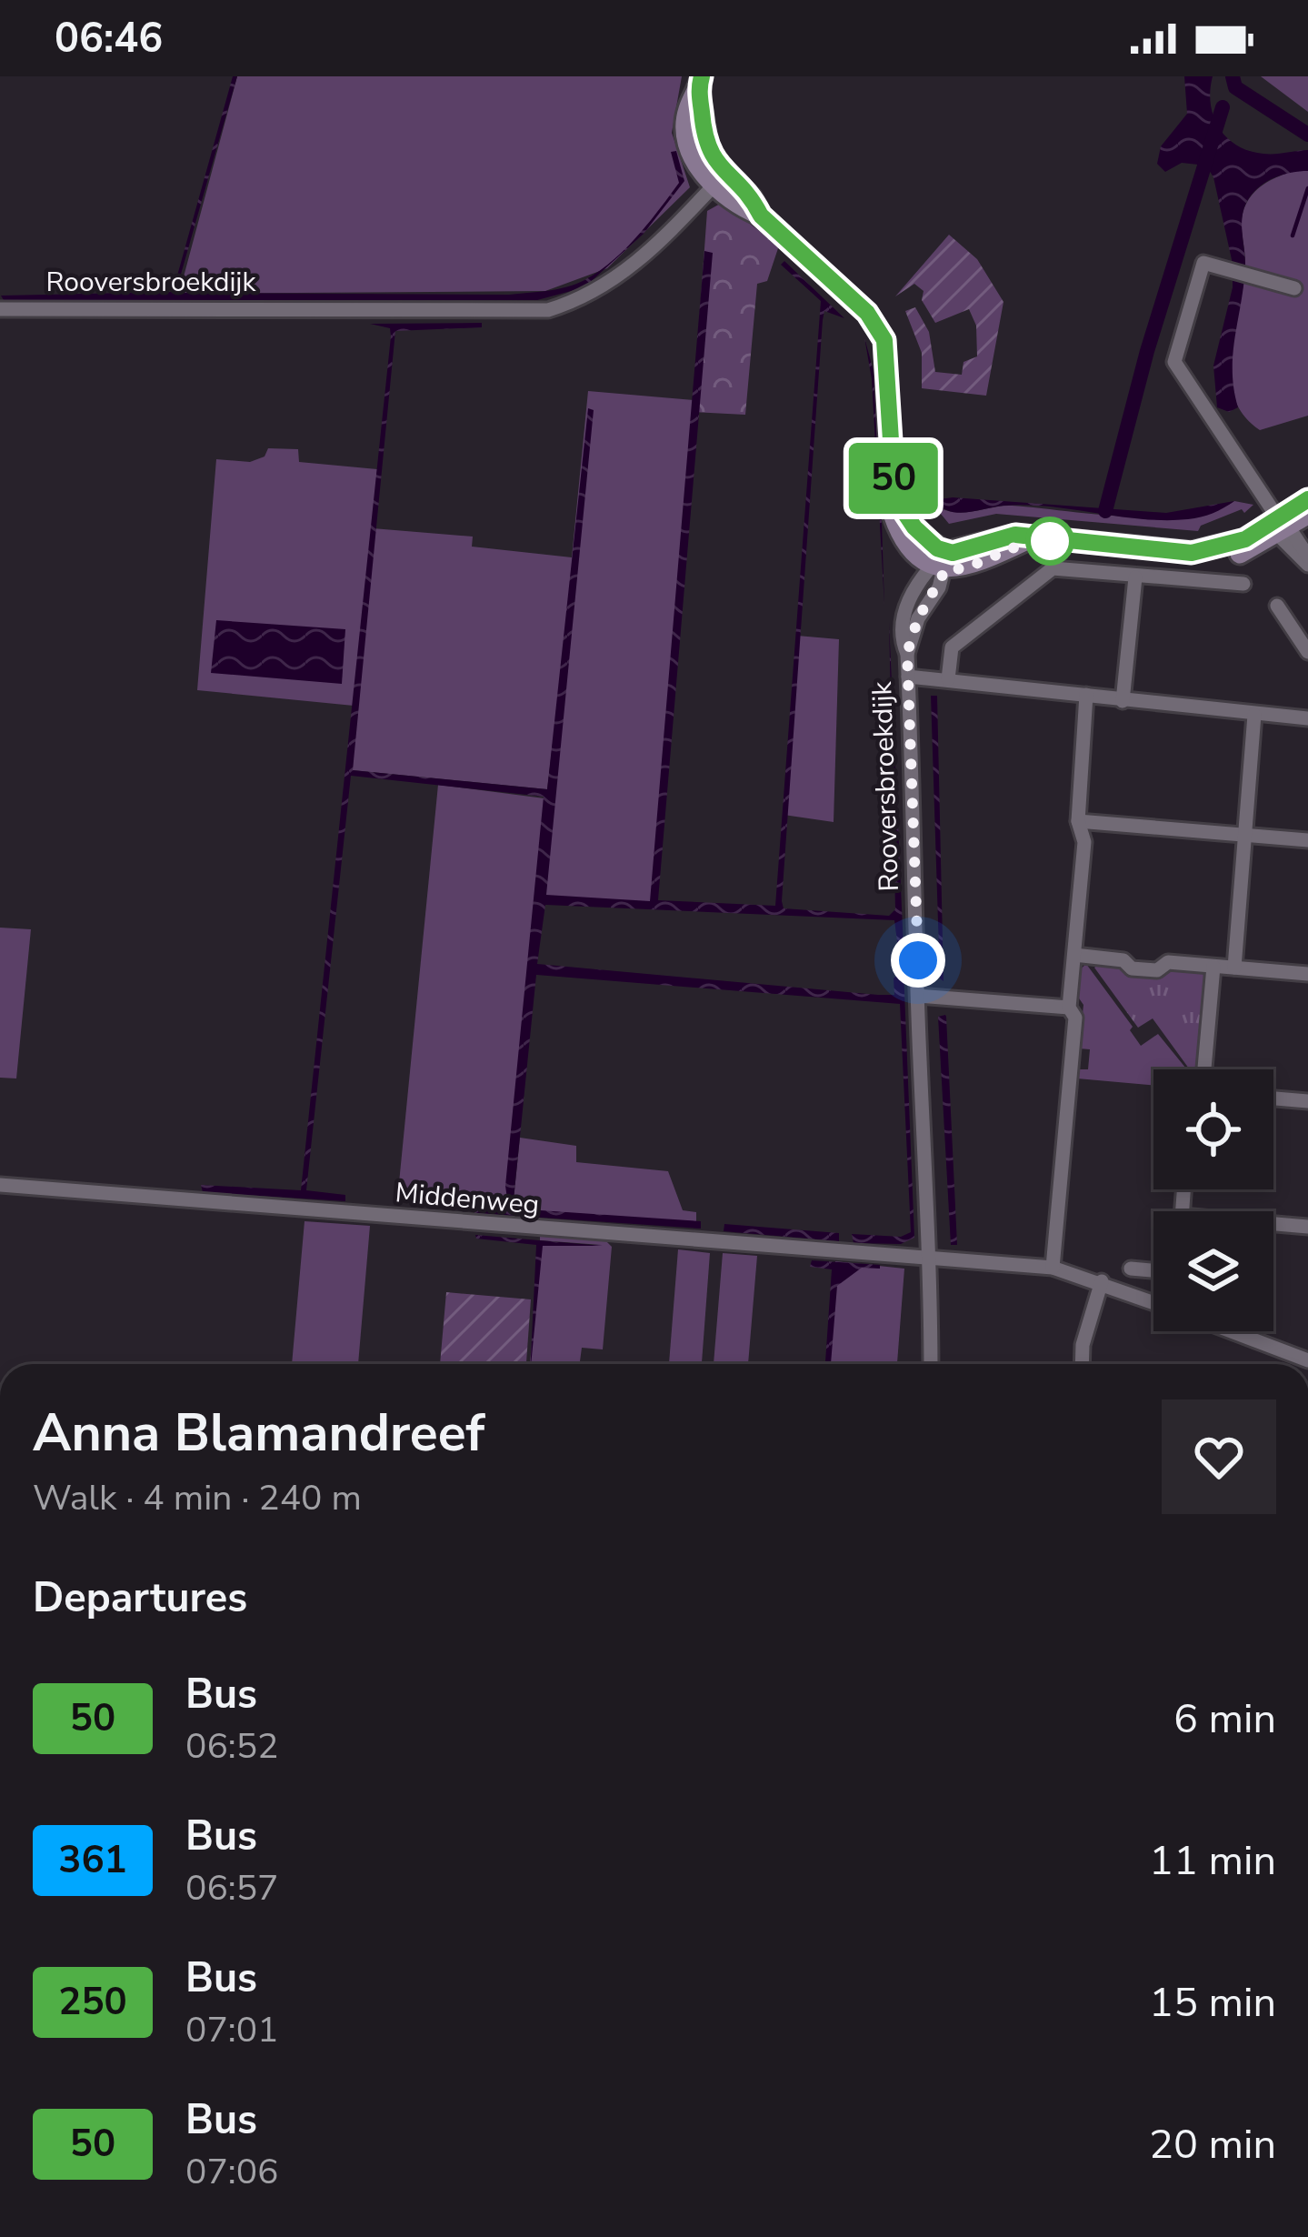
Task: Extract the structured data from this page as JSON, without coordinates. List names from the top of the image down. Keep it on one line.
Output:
{"streets":{"street":["Rooversbroekdijk","Middenweg"]},"crossings":[["Rooversbroekdijk","Middenweg"]],"lines":["bus line 50"],"page":{"status":"06:46","on_map":"50","heading":[["Anna Blamandreef","Walk · 4 min · 240 m"],"Departures"],"list":[{"mark":"50","name":"Bus","note":"06:52","value":"6 min"},{"mark":"361","name":"Bus","note":"06:57","value":"11 min"},{"mark":"250","name":"Bus","note":"07:01","value":"15 min"},{"mark":"50","name":"Bus","note":"07:06","value":"20 min"}]}}
